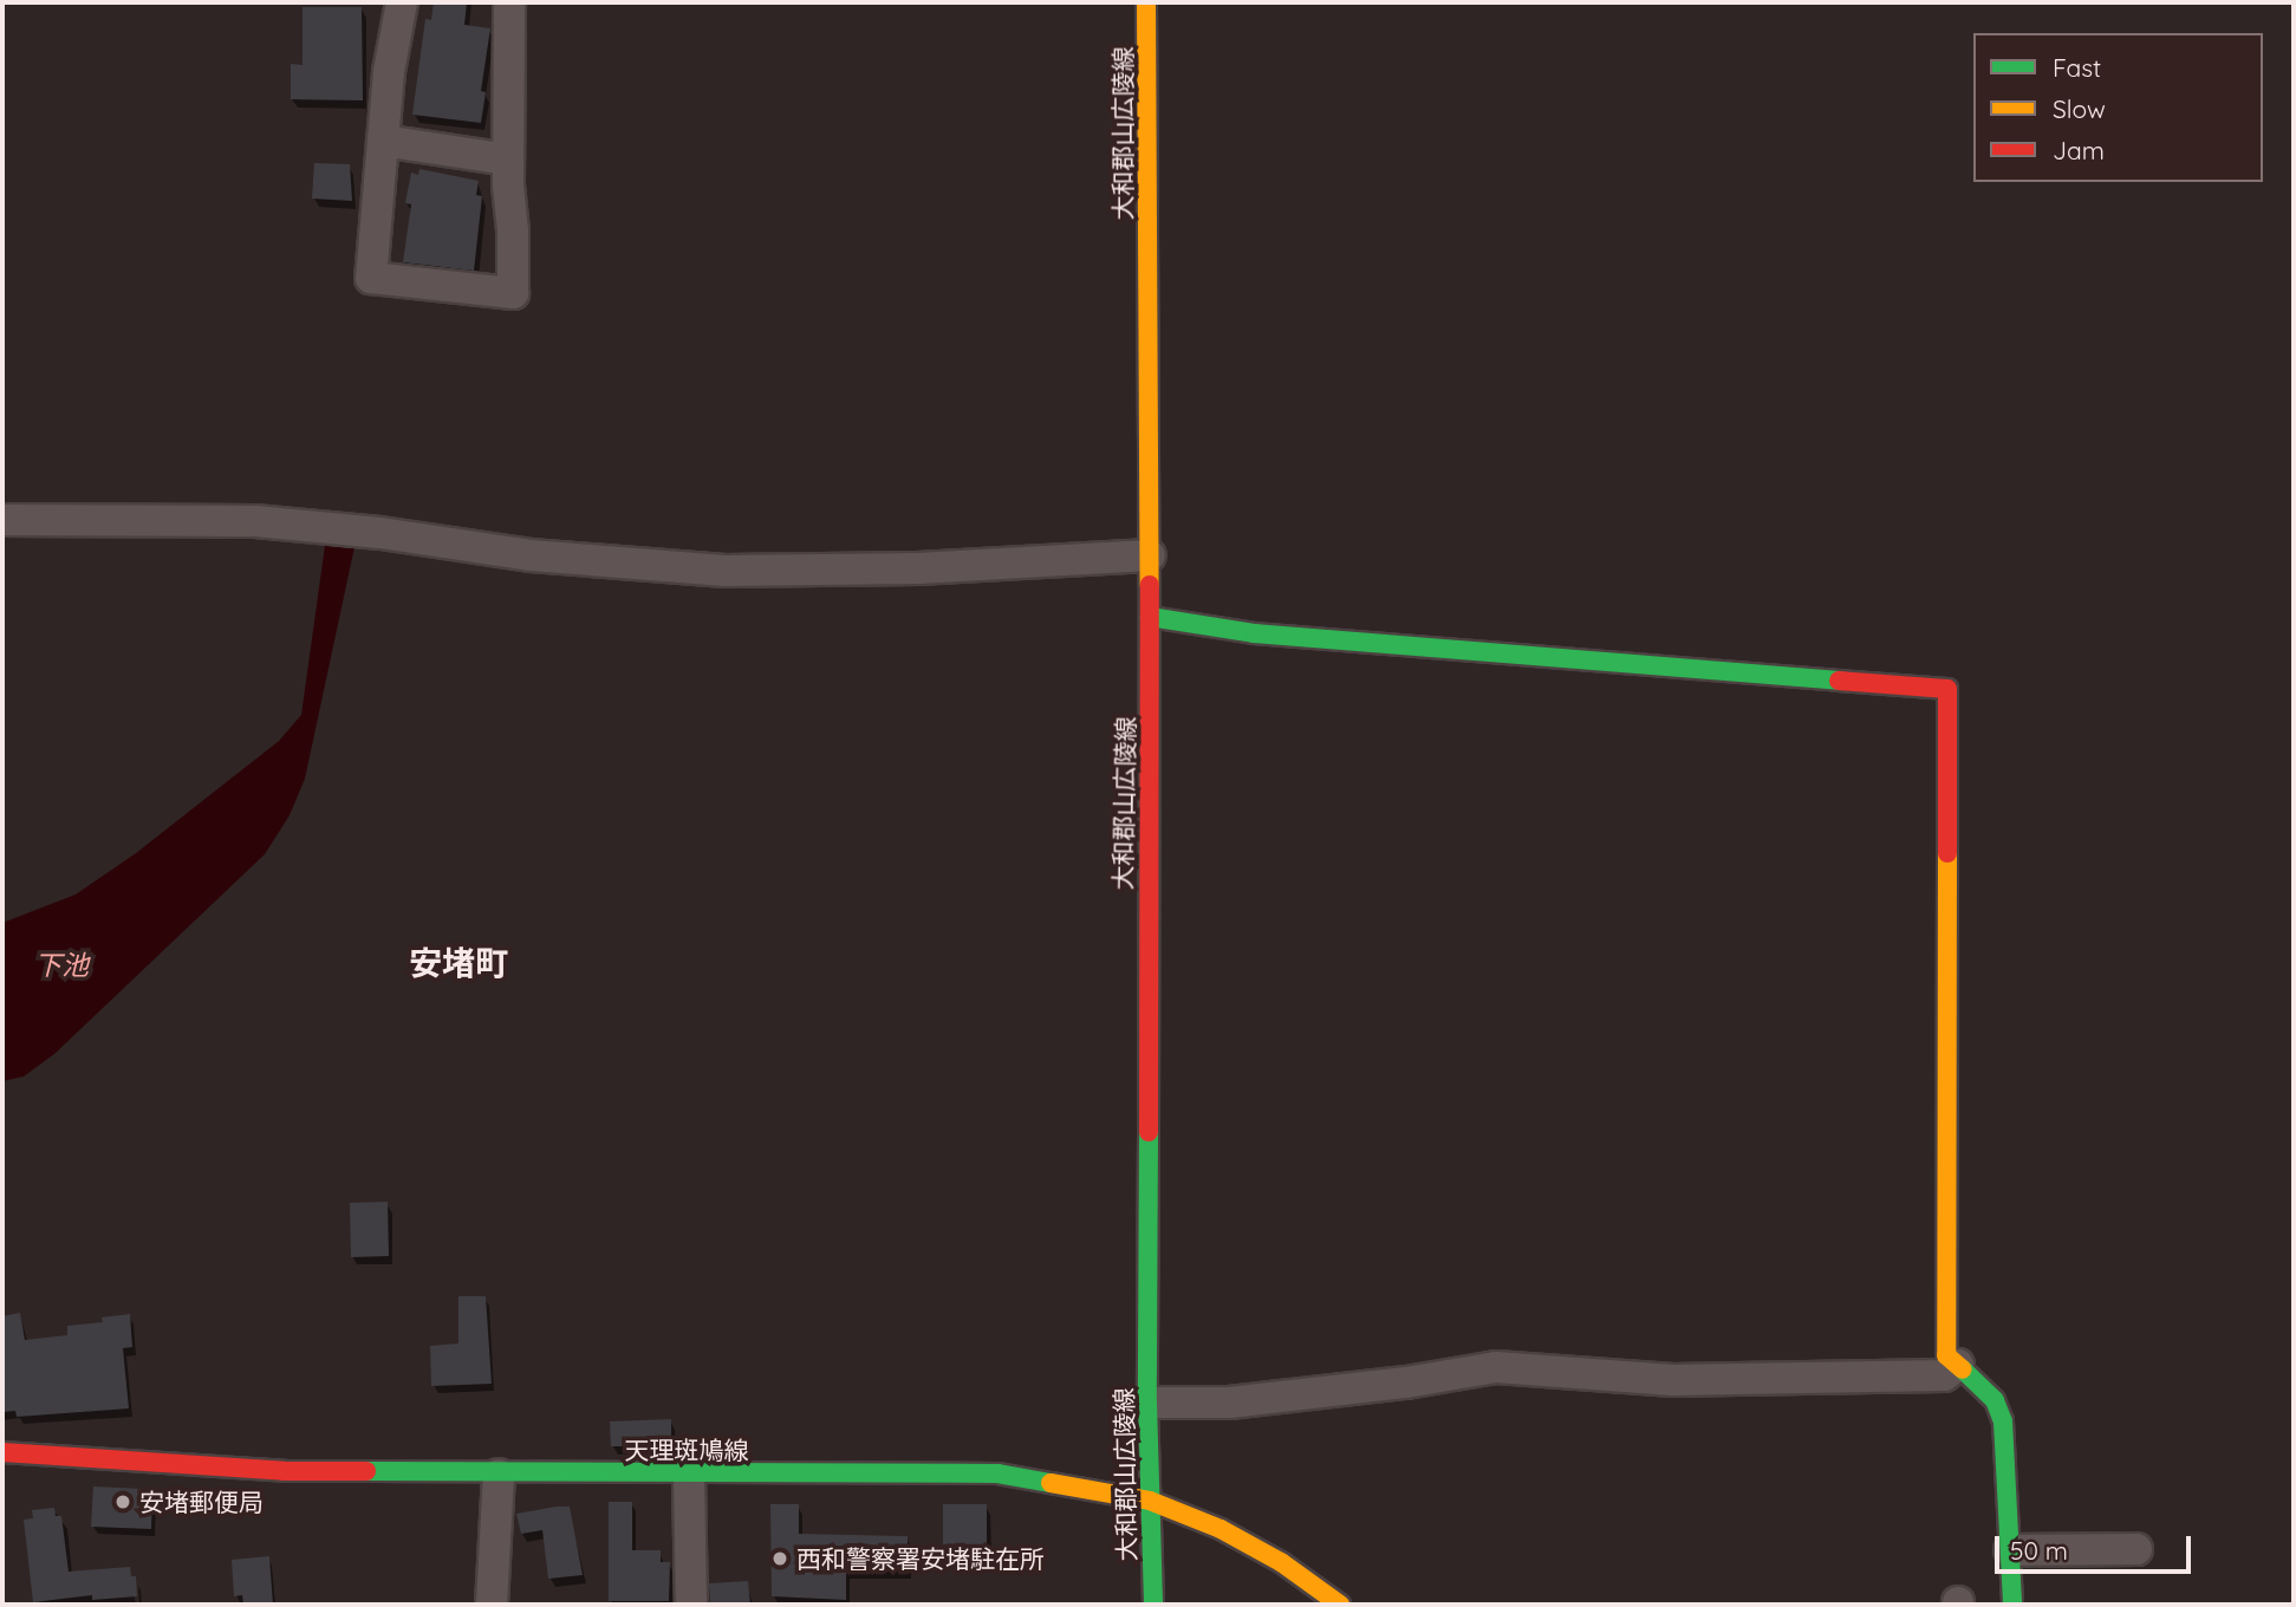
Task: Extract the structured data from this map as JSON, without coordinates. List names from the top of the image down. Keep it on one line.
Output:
{"streets":{"main road":["大和郡山広陵線","天理斑鳩線"]},"crossings":[["大和郡山広陵線","天理斑鳩線"]],"districts":["安堵町"],"water":["下池"],"places":["安堵郵便局","西和警察署安堵駐在所"],"legend":["Fast","Slow","Jam"],"scale_bar":"50 m"}
